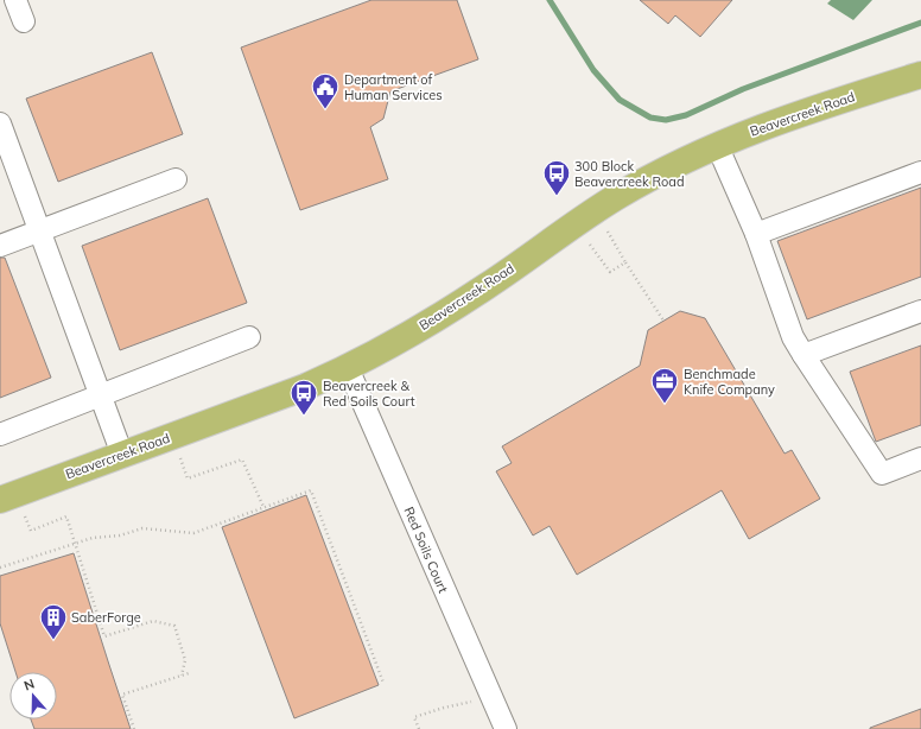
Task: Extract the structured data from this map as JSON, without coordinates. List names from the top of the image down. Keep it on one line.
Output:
{"streets":{"main road":["Beavercreek Road"],"street":["Red Soils Court"]},"crossings":[["Beavercreek Road","Red Soils Court"]],"places":{"public building":["Department of Human Services"],"bus stop":["300 Block Beavercreek Road","Beavercreek & Red Soils Court"],"office":["Benchmade Knife Company"],"building":["SaberForge"]},"north":"top"}
